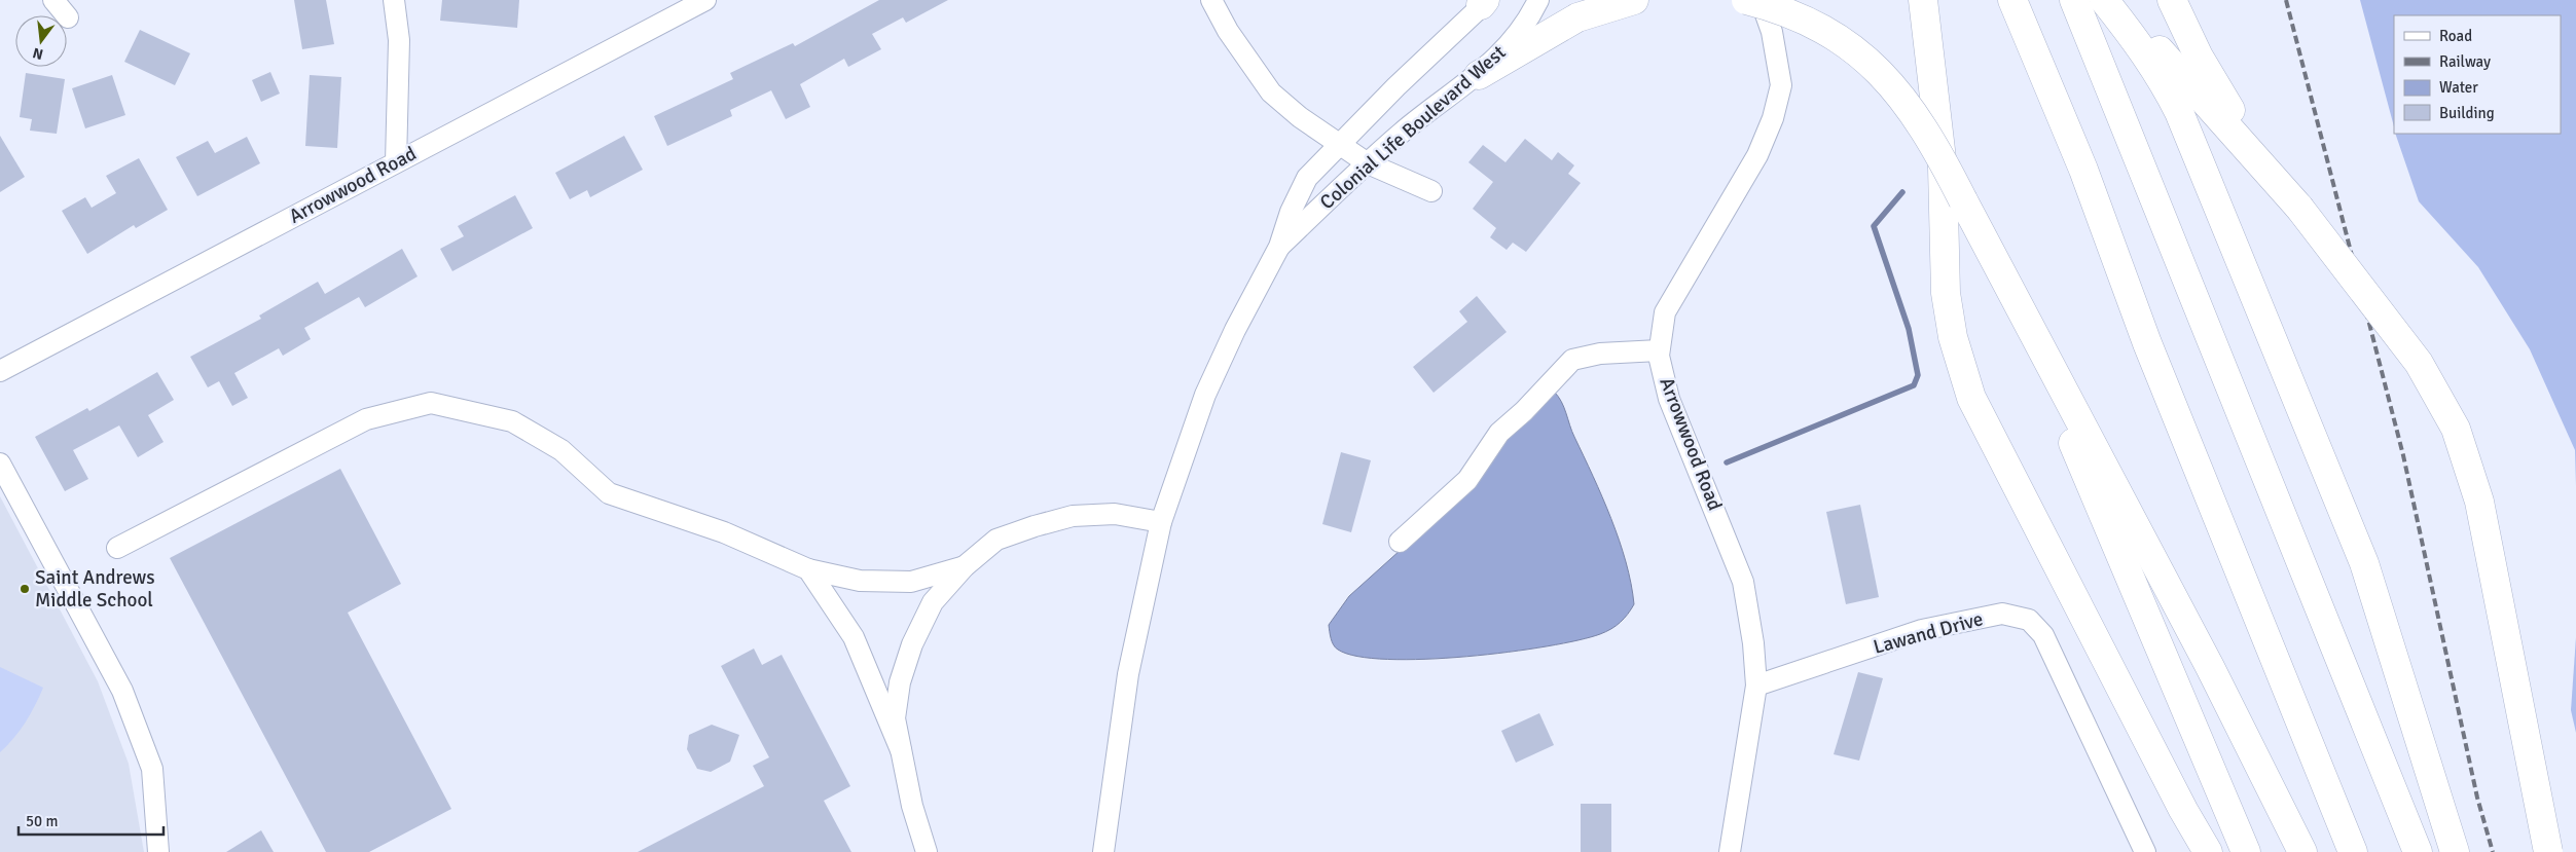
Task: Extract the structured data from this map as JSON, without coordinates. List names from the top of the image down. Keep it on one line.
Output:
{"streets":{"street":["Colonial Life Boulevard West","Arrowwood Road","Lawand Drive"]},"crossings":[["Arrowwood Road","Lawand Drive"]],"places":["Saint Andrews Middle School"],"legend":["Road","Railway","Water","Building"],"scale_bar":"50 m","north":"bottom"}
